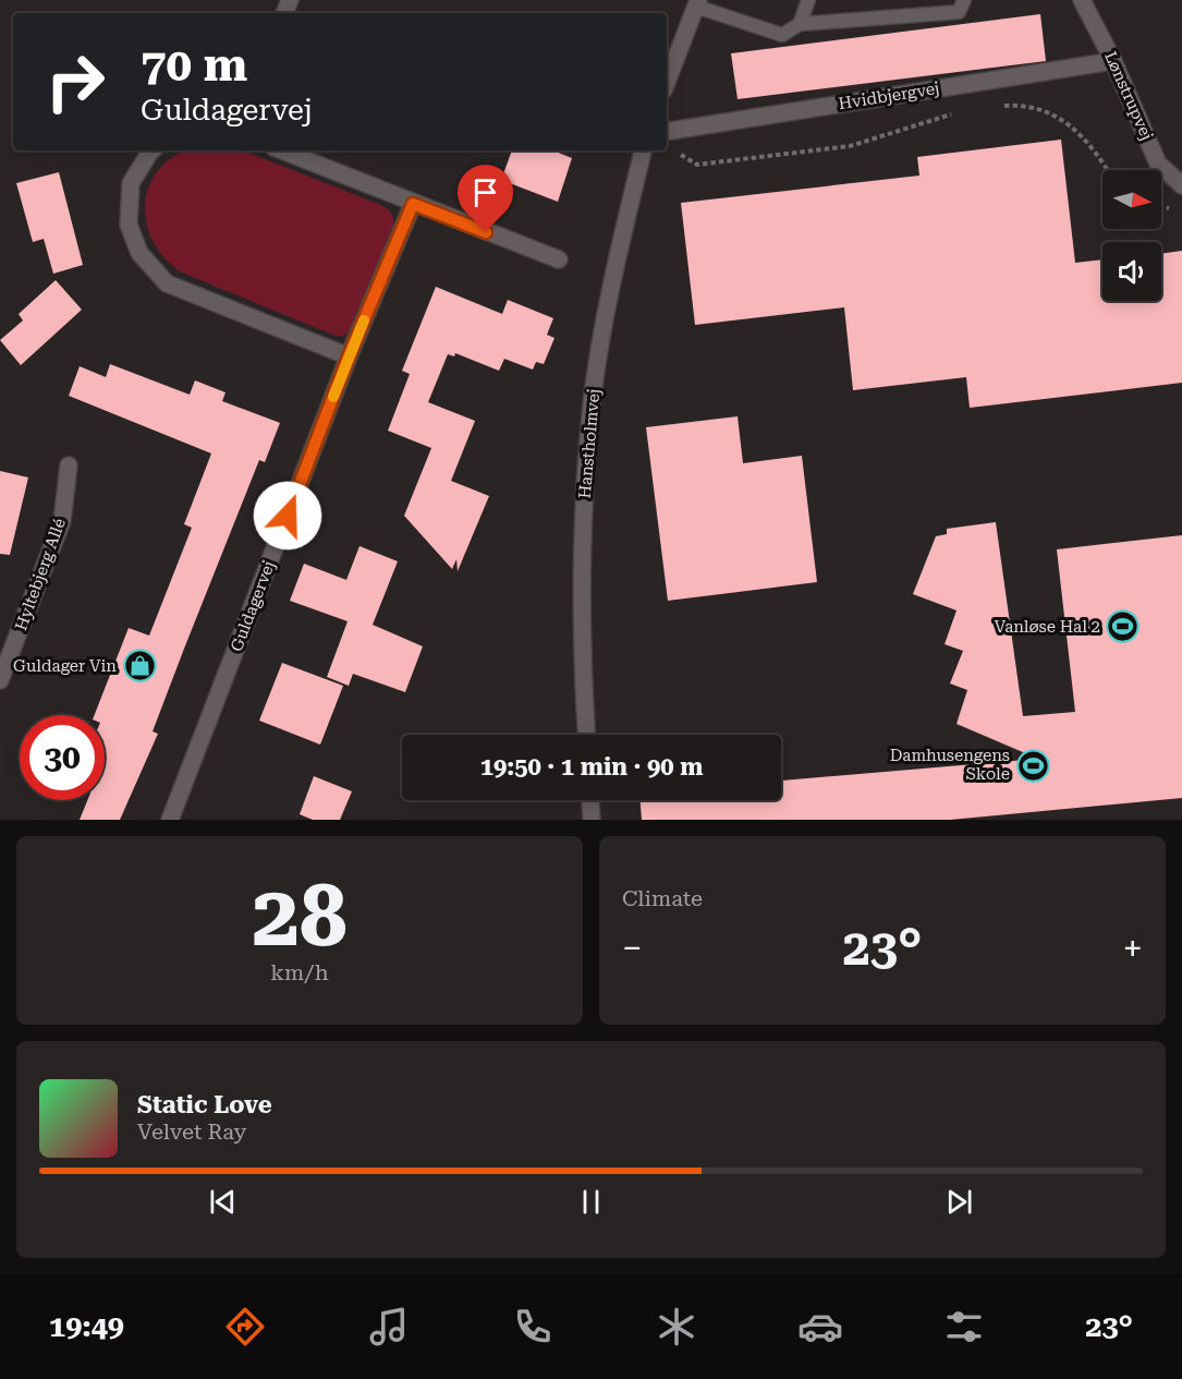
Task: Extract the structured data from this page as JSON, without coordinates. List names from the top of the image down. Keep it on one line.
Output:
{"streets":{"street":["Hvidbjergvej","Lønstrupvej","Hanstholmvej","Hyltebjerg Allé","Guldagervej"]},"crossings":[["Hvidbjergvej","Lønstrupvej"]],"places":{"sports":["Vanløse Hal 2","Damhusengens Skole"],"shop":["Guldager Vin"]},"north":"right","page":{"turn":["70 m","Guldagervej"],"limit":"30","trip":"19:50 · 1 min · 90 m","tile":[["28","km/h"],"Climate"],"heat":["−","23°","+"],"song":["Static Love","Velvet Ray"],"tabs":["19:49","23°"]}}
